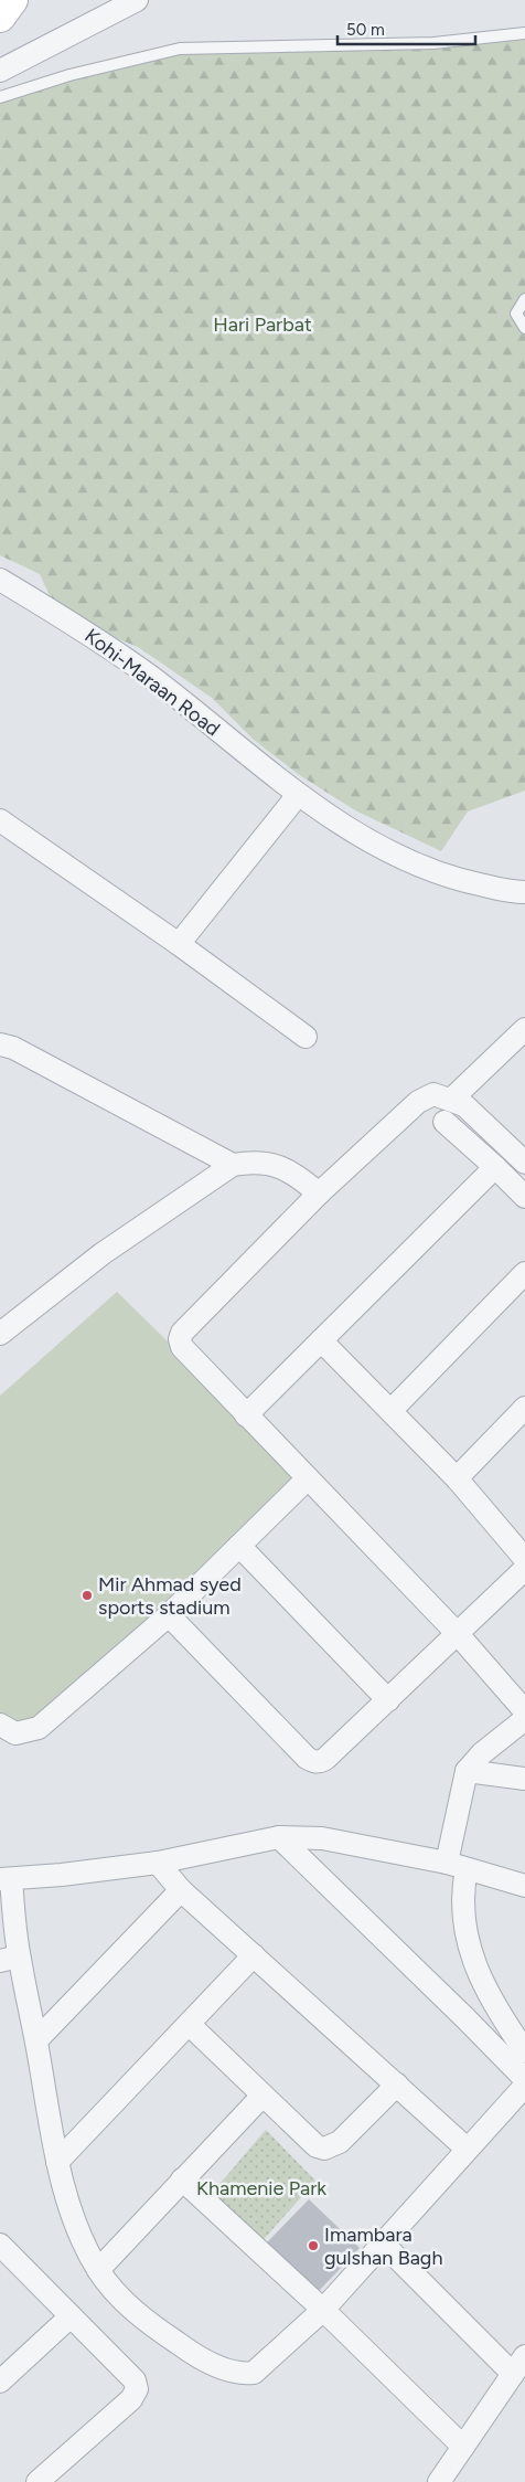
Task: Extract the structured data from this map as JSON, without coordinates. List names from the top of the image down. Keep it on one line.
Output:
{"streets":{"street":["Kohi-Maraan Road"]},"parks":["Hari Parbat","Khamenie Park"],"places":["Mir Ahmad syed sports stadium","Imambara gulshan Bagh"],"scale_bar":"50 m"}
